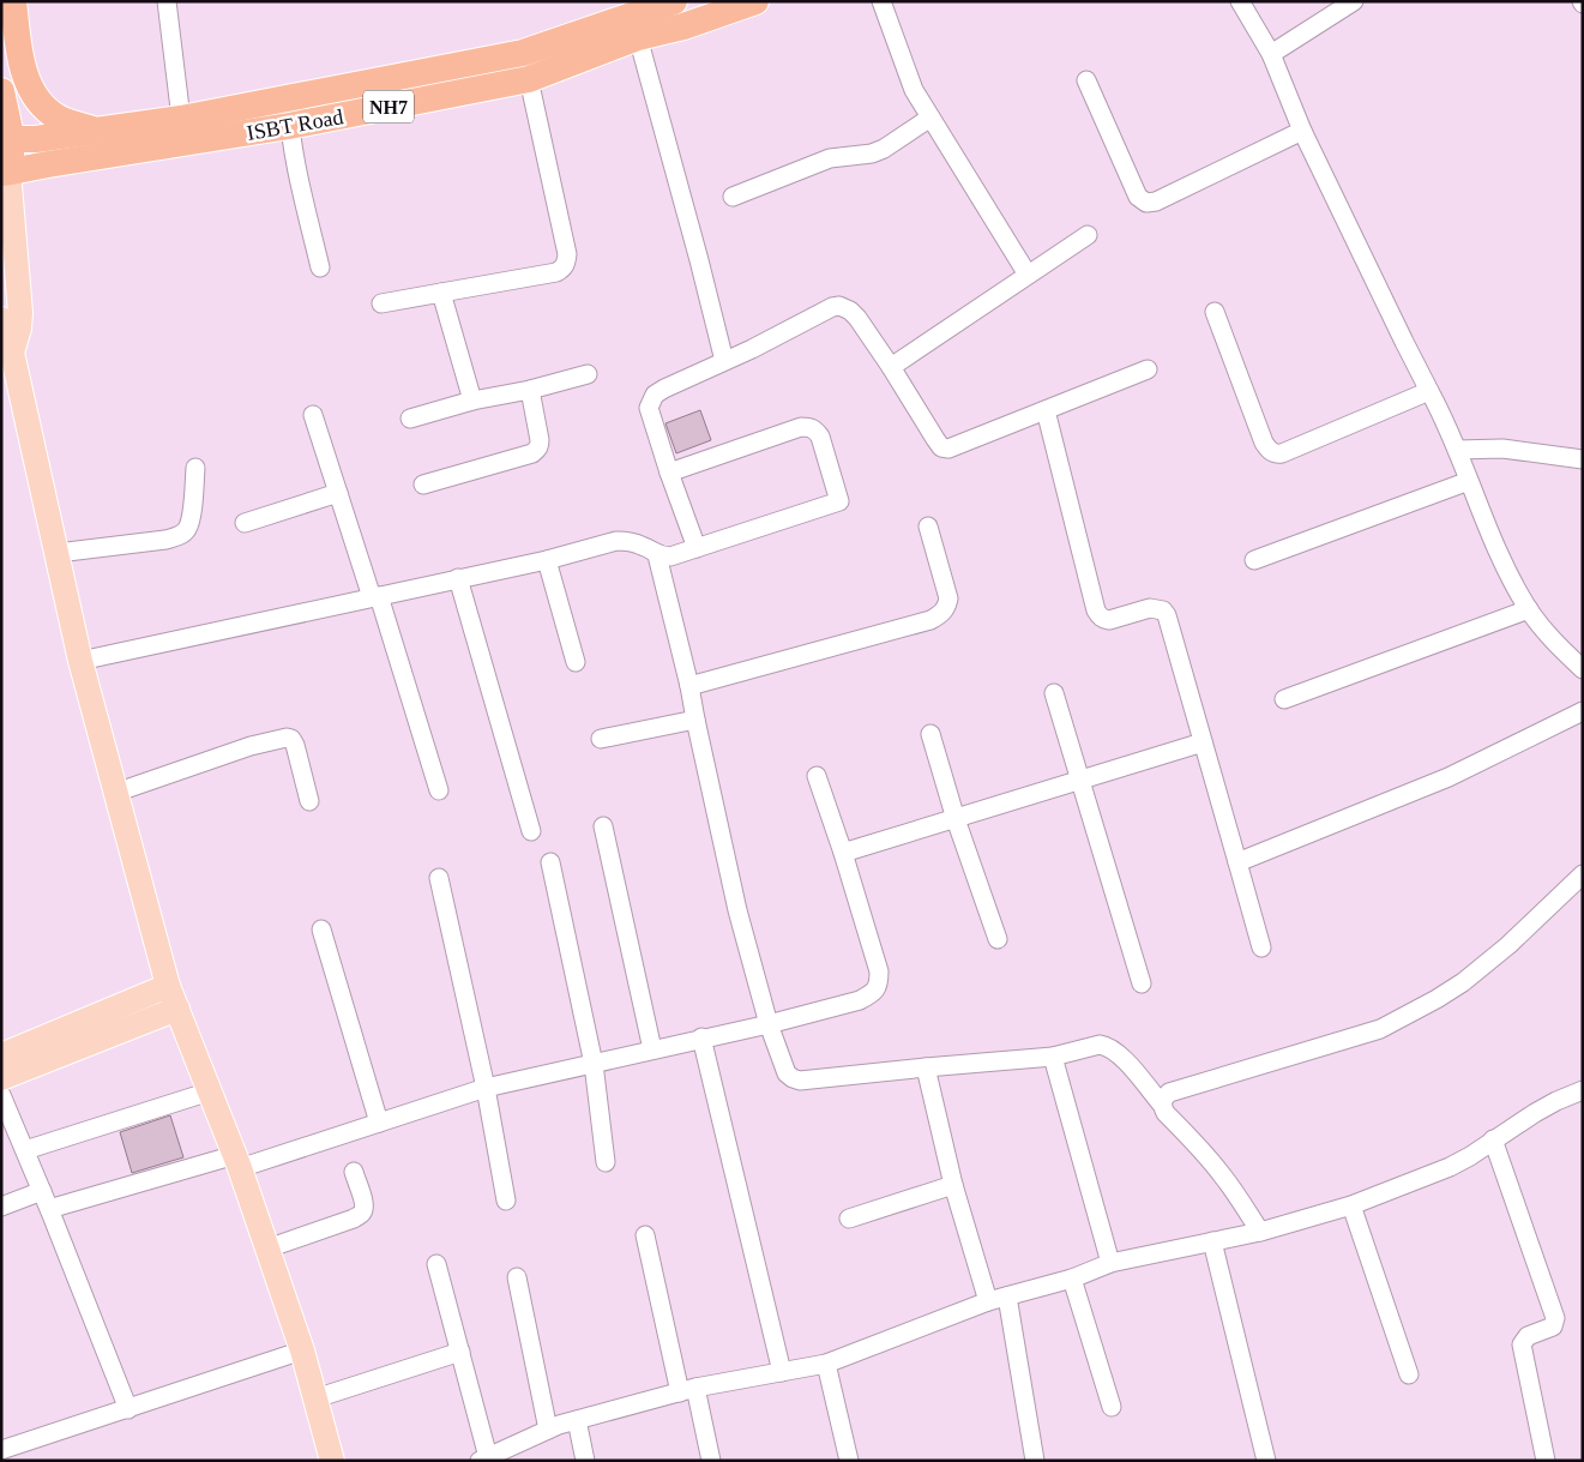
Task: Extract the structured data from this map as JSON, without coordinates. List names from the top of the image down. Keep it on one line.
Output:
{"streets":{"highway":["NH7","ISBT Road"]}}
